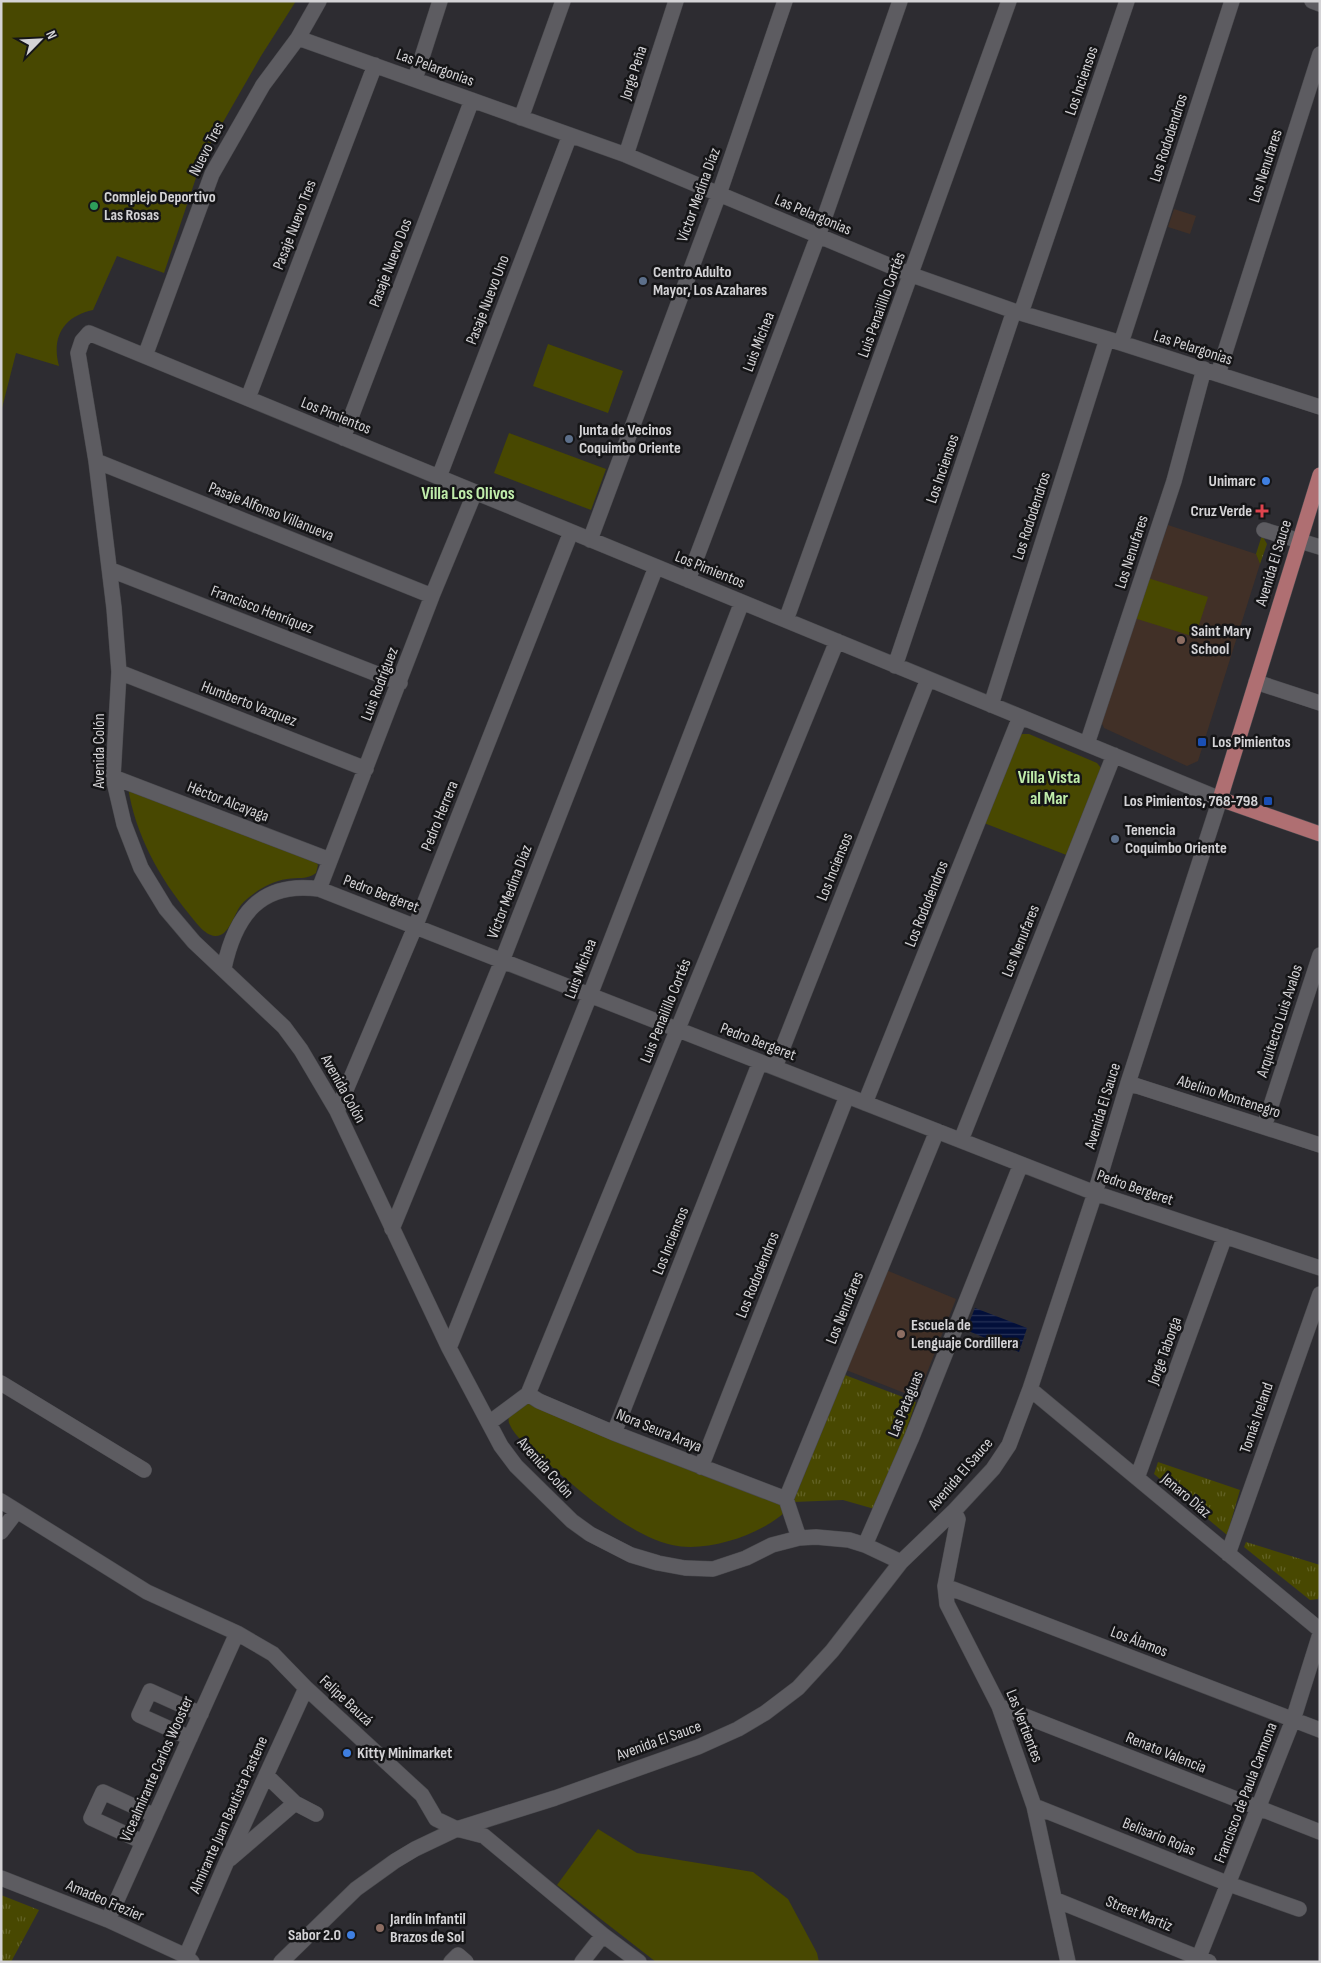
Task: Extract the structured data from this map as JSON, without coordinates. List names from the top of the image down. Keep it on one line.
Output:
{"streets":{"main road":["Los Pimientos","Avenida El Sauce"],"street":["Las Pelargonias","Jorge Peña","Los Inciensos","Los Rododendros","Nuevo Tres","Los Nenufares","Víctor Medina Díaz","Pasaje Nuevo Tres","Pasaje Nuevo Dos","Pasaje Nuevo Uno","Luis Penailillo Cortés","Luis Michea","Pasaje Alfonso Villanueva","Francisco Henríquez","Luis Rodríguez","Humberto Vazquez","Avenida Colón","Héctor Alcayaga","Pedro Herrera","Pedro Bergeret","Arquitecto Luis Avalos","Abelino Montenegro","Jorge Taborga","Las Pataguas","Tomás Ireland","Nora Seura Araya","Jenaro Díaz","Los Álamos","Felipe Bauzá","Las Vertientes","Renato Valencia","Vicealmirante Carlos Wooster","Francisco de Paula Carmona","Almirante Juan Bautista Pastene","Belisario Rojas","Amadeo Frezier","Street Martiz"]},"crossings":[["Las Pelargonias","Jorge Peña"],["Las Pelargonias","Los Inciensos"],["Las Pelargonias","Los Rododendros"],["Las Pelargonias","Nuevo Tres"],["Las Pelargonias","Los Nenufares"],["Las Pelargonias","Víctor Medina Díaz"],["Las Pelargonias","Pasaje Nuevo Tres"],["Las Pelargonias","Pasaje Nuevo Dos"],["Las Pelargonias","Pasaje Nuevo Uno"],["Las Pelargonias","Luis Penailillo Cortés"],["Las Pelargonias","Luis Michea"],["Los Inciensos","Los Pimientos"],["Los Inciensos","Pedro Bergeret"],["Los Inciensos","Nora Seura Araya"],["Los Rododendros","Los Pimientos"],["Los Rododendros","Pedro Bergeret"],["Los Rododendros","Nora Seura Araya"],["Nuevo Tres","Los Pimientos"],["Los Nenufares","Los Pimientos"],["Los Nenufares","Pedro Bergeret"],["Los Nenufares","Nora Seura Araya"],["Víctor Medina Díaz","Los Pimientos"],["Víctor Medina Díaz","Avenida Colón"],["Víctor Medina Díaz","Pedro Bergeret"],["Pasaje Nuevo Tres","Los Pimientos"],["Pasaje Nuevo Dos","Los Pimientos"],["Pasaje Nuevo Uno","Los Pimientos"],["Luis Penailillo Cortés","Los Pimientos"],["Luis Penailillo Cortés","Pedro Bergeret"],["Luis Penailillo Cortés","Nora Seura Araya"],["Luis Michea","Los Pimientos"],["Luis Michea","Avenida Colón"],["Luis Michea","Pedro Bergeret"],["Los Pimientos","Avenida El Sauce"],["Los Pimientos","Luis Rodríguez"],["Los Pimientos","Avenida Colón"],["Los Pimientos","Pedro Herrera"],["Pasaje Alfonso Villanueva","Luis Rodríguez"],["Pasaje Alfonso Villanueva","Avenida Colón"],["Avenida El Sauce","Avenida Colón"],["Avenida El Sauce","Pedro Bergeret"],["Avenida El Sauce","Abelino Montenegro"],["Avenida El Sauce","Jenaro Díaz"],["Avenida El Sauce","Felipe Bauzá"],["Avenida El Sauce","Las Vertientes"],["Francisco Henríquez","Luis Rodríguez"],["Francisco Henríquez","Avenida Colón"],["Luis Rodríguez","Humberto Vazquez"],["Luis Rodríguez","Héctor Alcayaga"],["Luis Rodríguez","Pedro Bergeret"],["Humberto Vazquez","Avenida Colón"],["Avenida Colón","Héctor Alcayaga"],["Avenida Colón","Pedro Herrera"],["Avenida Colón","Pedro Bergeret"],["Avenida Colón","Las Pataguas"],["Pedro Herrera","Pedro Bergeret"],["Pedro Bergeret","Jorge Taborga"],["Pedro Bergeret","Las Pataguas"],["Arquitecto Luis Avalos","Abelino Montenegro"],["Jorge Taborga","Jenaro Díaz"],["Tomás Ireland","Jenaro Díaz"],["Los Álamos","Las Vertientes"],["Los Álamos","Francisco de Paula Carmona"],["Felipe Bauzá","Vicealmirante Carlos Wooster"],["Felipe Bauzá","Almirante Juan Bautista Pastene"],["Las Vertientes","Renato Valencia"],["Las Vertientes","Belisario Rojas"],["Las Vertientes","Street Martiz"],["Renato Valencia","Francisco de Paula Carmona"],["Vicealmirante Carlos Wooster","Amadeo Frezier"],["Francisco de Paula Carmona","Belisario Rojas"],["Francisco de Paula Carmona","Street Martiz"],["Almirante Juan Bautista Pastene","Amadeo Frezier"]],"districts":["Villa Los Olivos","Villa Vista al Mar"],"places":{"other":["Complejo Deportivo Las Rosas","Centro Adulto Mayor, Los Azahares","Junta de Vecinos Coquimbo Oriente","Unimarc","Saint Mary School","Tenencia Coquimbo Oriente","Escuela de Lenguaje Cordillera","Kitty Minimarket","Jardín Infantil Brazos de Sol","Sabor 2.0"],"health":["Cruz Verde"],"transit":["Los Pimientos","Los Pimientos, 768-798"]},"north":"top right"}
